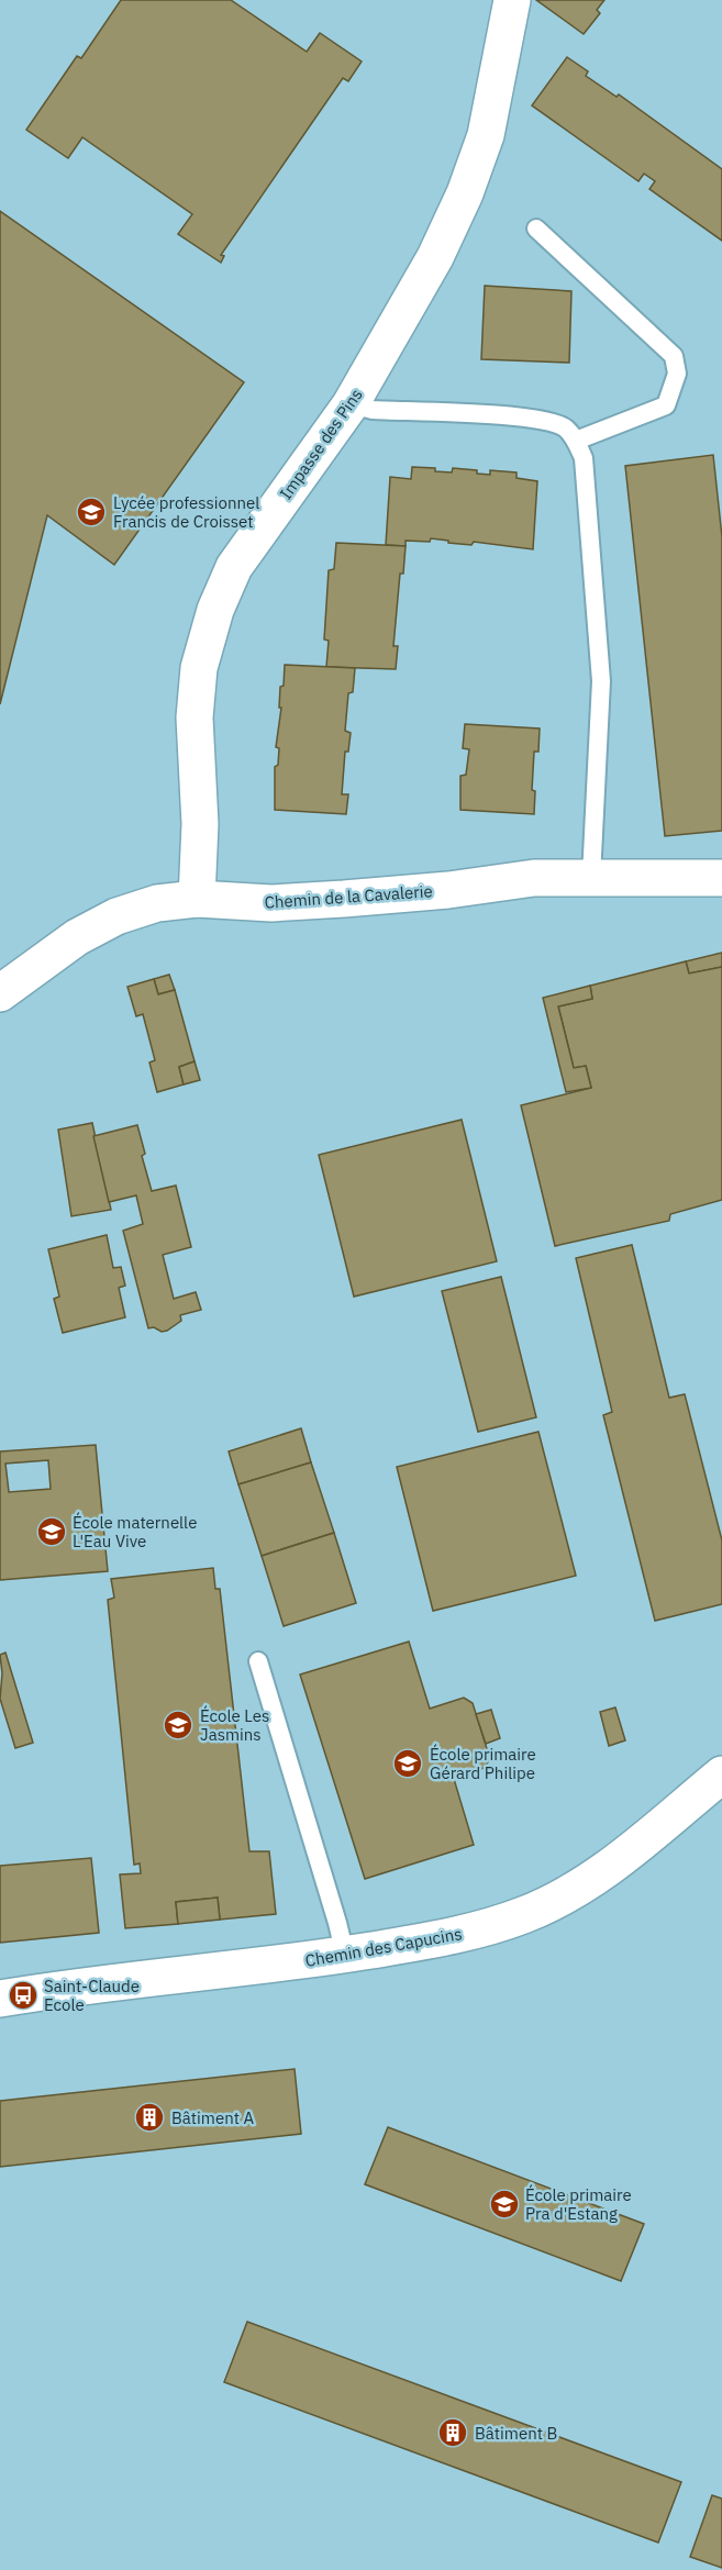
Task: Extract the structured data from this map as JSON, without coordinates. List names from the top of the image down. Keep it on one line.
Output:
{"streets":{"street":["Impasse des Pins","Chemin de la Cavalerie","Chemin des Capucins"]},"crossings":[["Impasse des Pins","Chemin de la Cavalerie"]],"places":{"school or university":["Lycée professionnel Francis de Croisset","École maternelle L'Eau Vive","École Les Jasmins","École primaire Gérard Philipe","École primaire Pra d'Estang"],"bus stop":["Saint-Claude Ecole"],"building":["Bâtiment A","Bâtiment B"]}}
